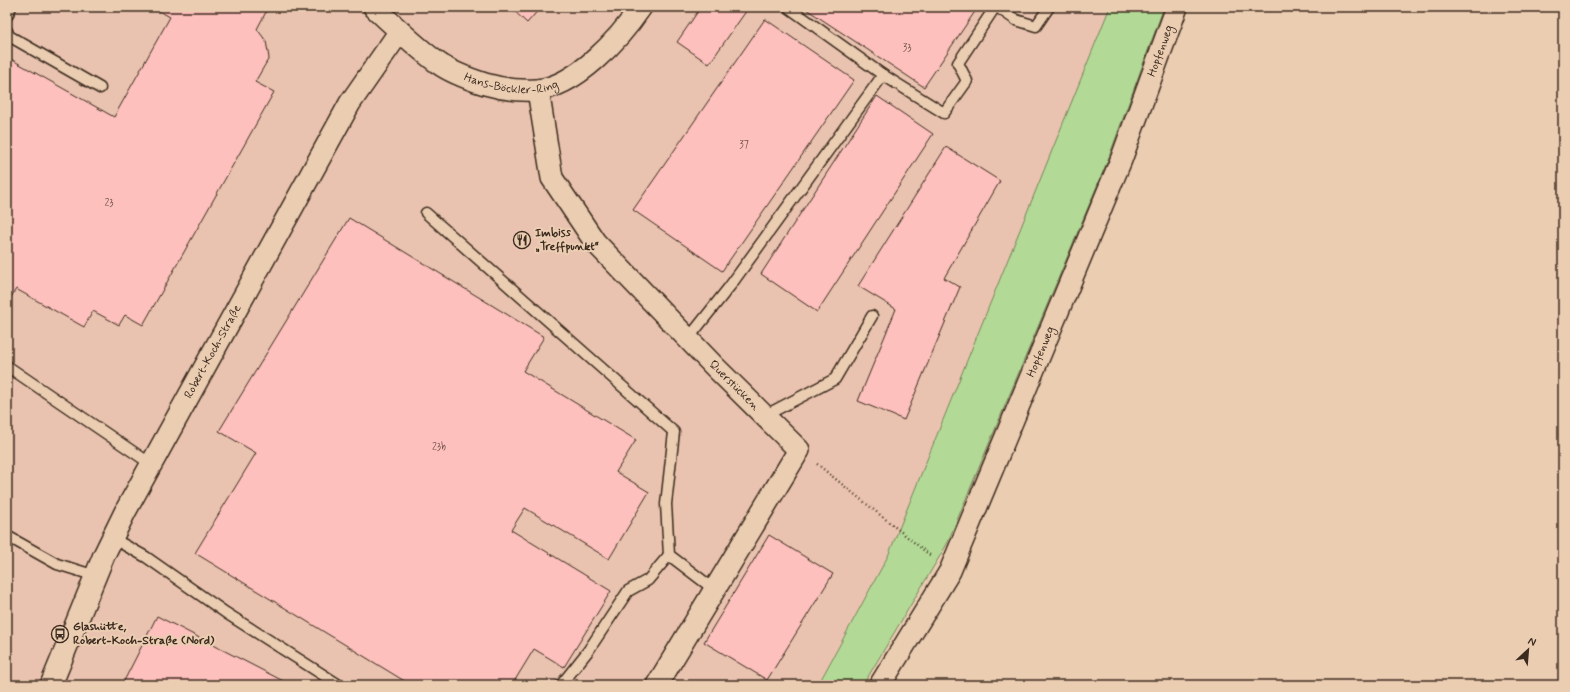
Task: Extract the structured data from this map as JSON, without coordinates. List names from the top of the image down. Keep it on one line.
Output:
{"streets":{"street":["Hopfenweg","Hans-Böckler-Ring","Robert-Koch-Straße","Querstücken"]},"crossings":[["Hans-Böckler-Ring","Robert-Koch-Straße"],["Hans-Böckler-Ring","Querstücken"]],"places":{"restaurant":["Imbiss „Treffpunkt“"],"bus stop":["Glashütte, Robert-Koch-Straße (Nord)"]},"house_numbers":["33","37","23","23b"],"north":"top right"}
